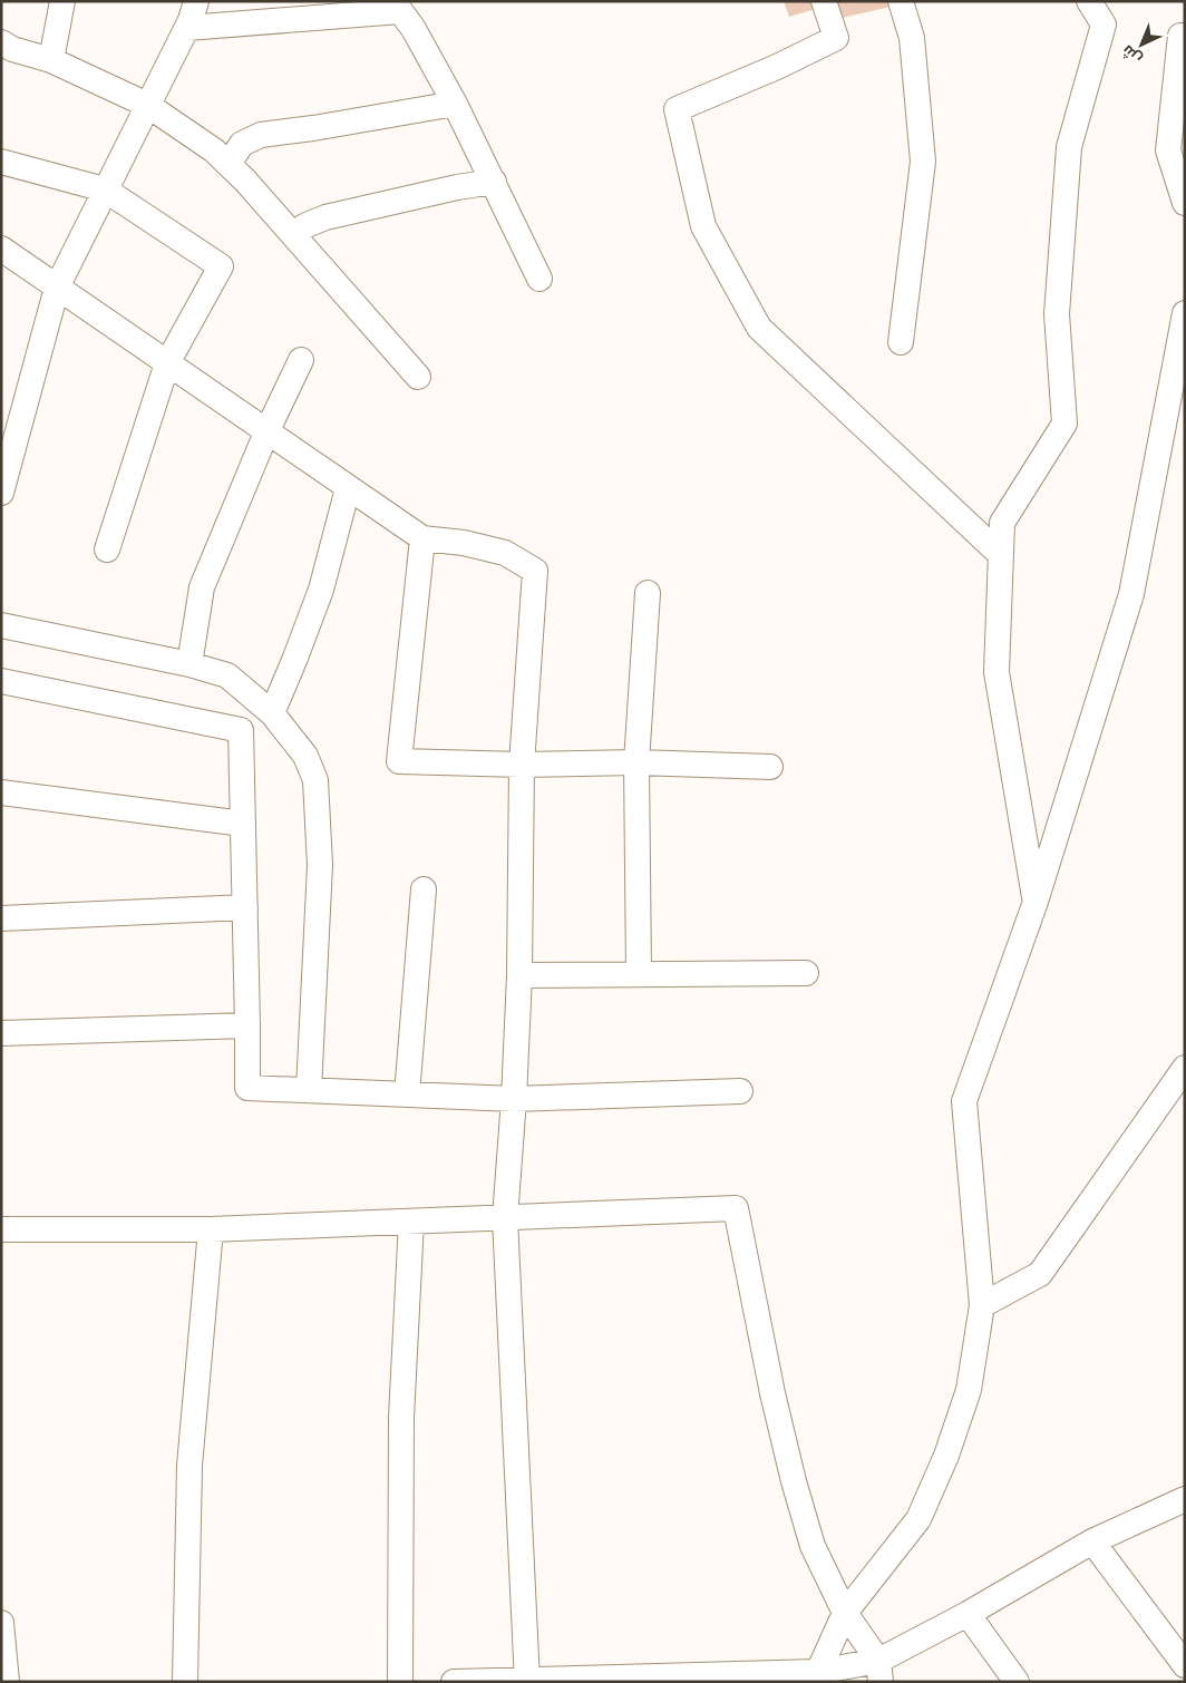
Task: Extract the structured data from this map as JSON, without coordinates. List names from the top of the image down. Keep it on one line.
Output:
{"north":"bottom left"}
